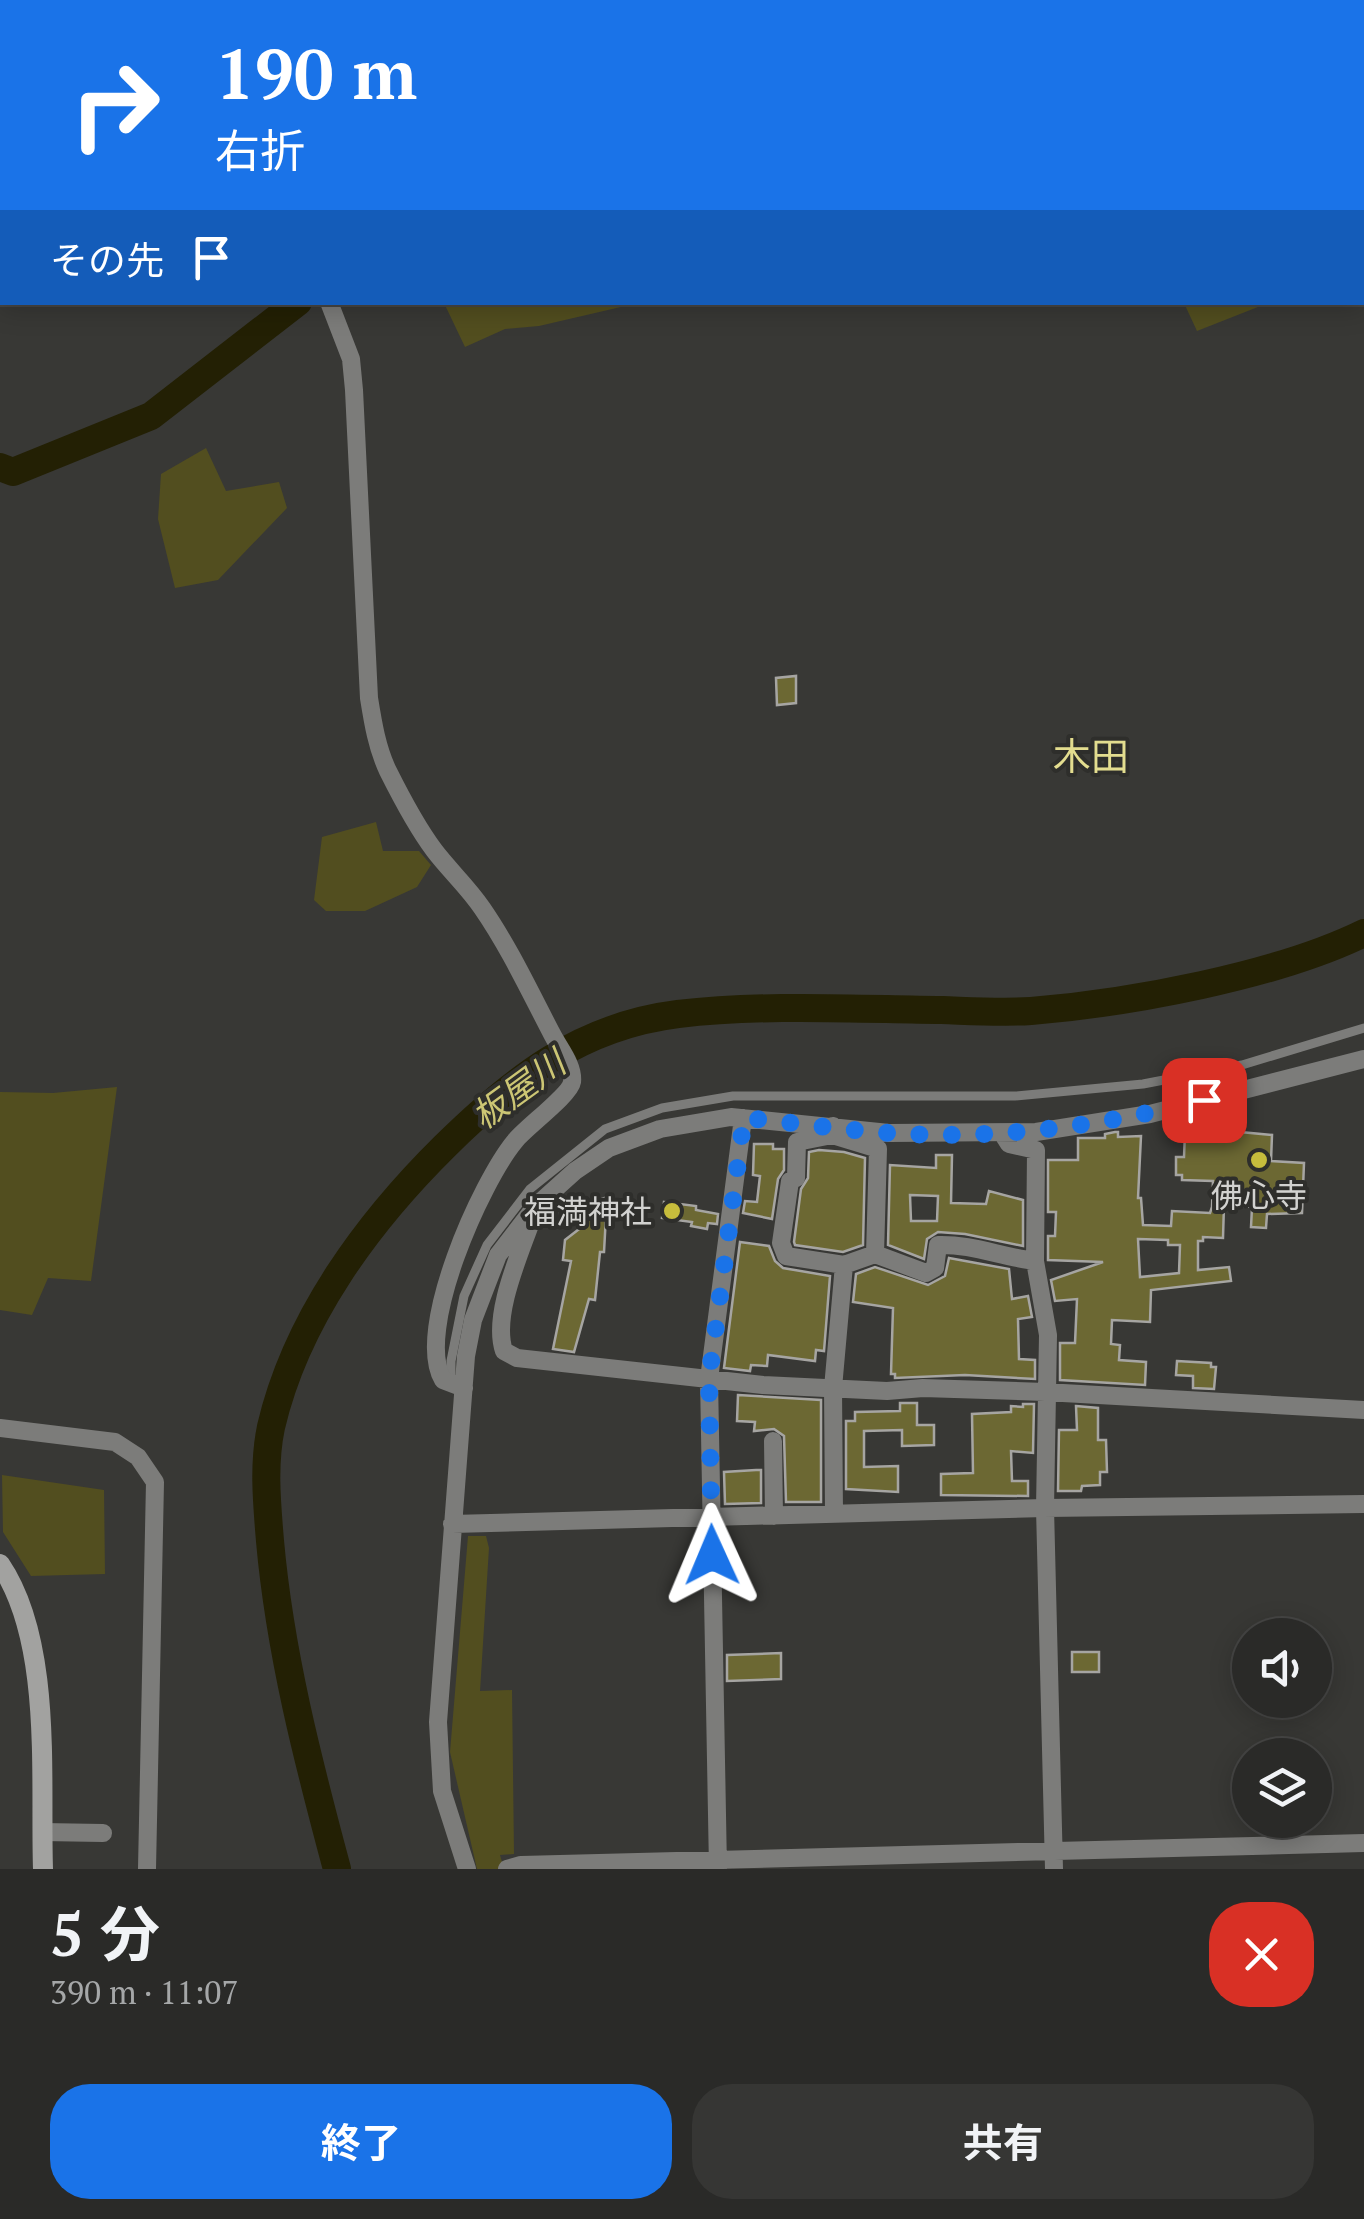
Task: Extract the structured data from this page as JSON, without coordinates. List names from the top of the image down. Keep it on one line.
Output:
{"districts":["木田"],"water":["板屋川"],"places":["佛心寺","福満神社"],"page":{"turn":["190 m","右折"],"then":"その先","heading":["5 分","390 m · 11:07"],"buttons":["終了","共有"]}}
